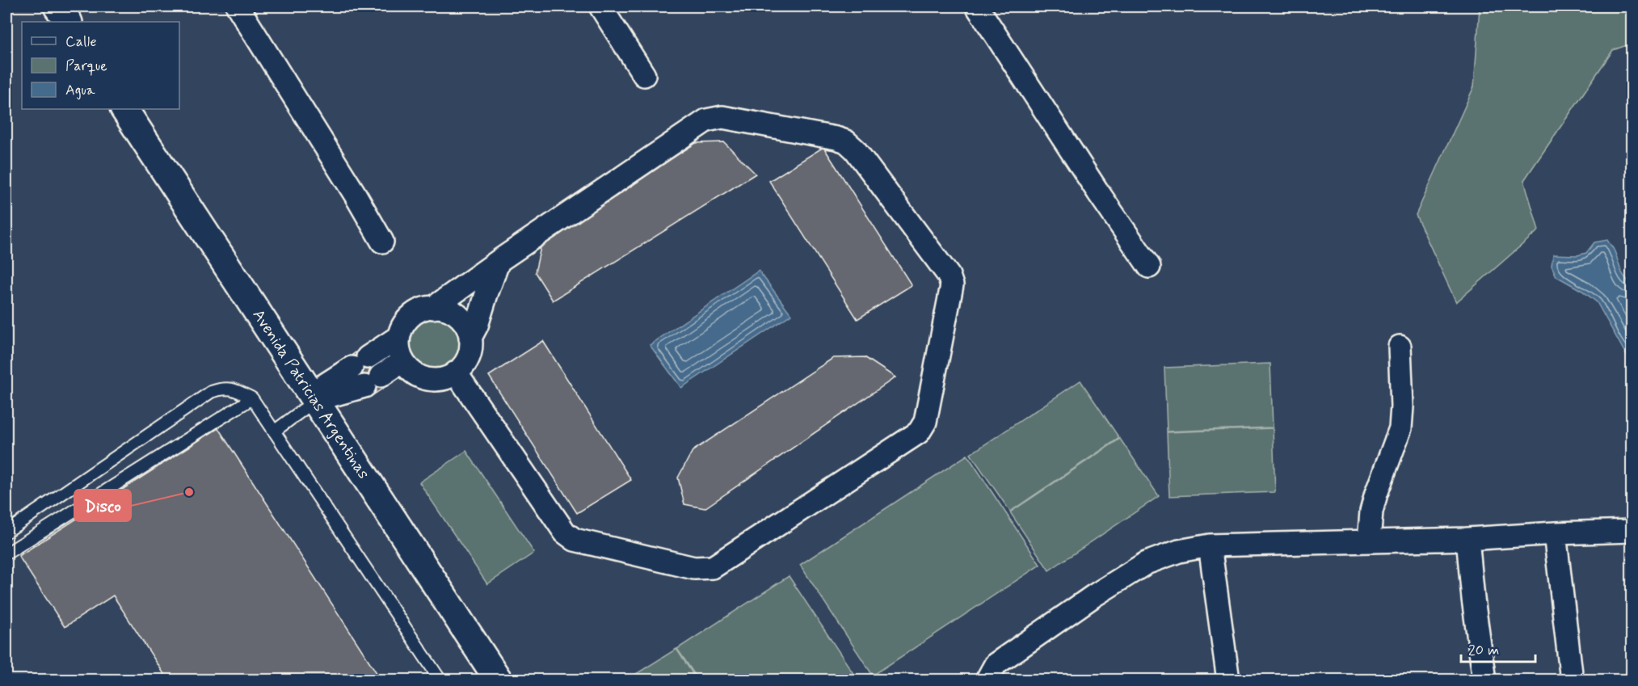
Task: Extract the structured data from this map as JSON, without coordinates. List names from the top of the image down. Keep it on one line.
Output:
{"streets":{"street":["Avenida Patricias Argentinas"]},"places":["Disco"],"legend":["Calle","Parque","Agua"],"scale_bar":"20 m"}
